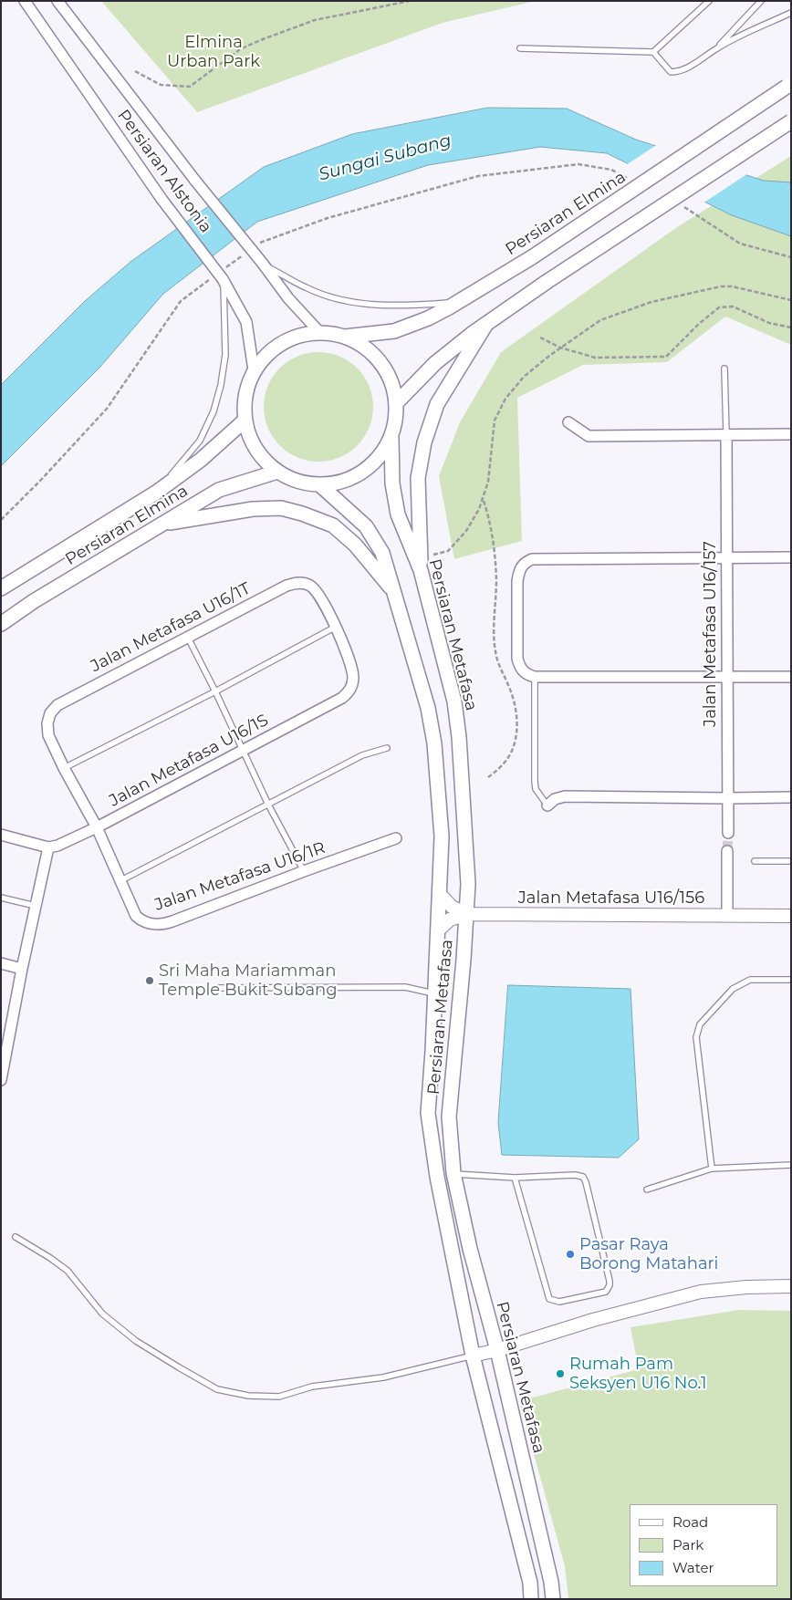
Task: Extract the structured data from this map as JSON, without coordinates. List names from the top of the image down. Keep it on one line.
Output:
{"streets":{"main road":["Persiaran Elmina","Persiaran Metafasa"],"street":["Persiaran Alstonia","Jalan Metafasa U16/1T","Jalan Metafasa U16/157","Jalan Metafasa U16/1S","Jalan Metafasa U16/1R","Jalan Metafasa U16/156"]},"crossings":[["Persiaran Alstonia","Persiaran Elmina"],["Persiaran Alstonia","Persiaran Metafasa"],["Persiaran Elmina","Persiaran Metafasa"],["Jalan Metafasa U16/1T","Jalan Metafasa U16/1S"],["Jalan Metafasa U16/1T","Jalan Metafasa U16/1R"],["Persiaran Metafasa","Jalan Metafasa U16/156"],["Jalan Metafasa U16/1S","Jalan Metafasa U16/1R"]],"water":["Sungai Subang"],"parks":["Elmina Urban Park"],"places":["Sri Maha Mariamman Temple Bukit Subang","Pasar Raya Borong Matahari","Rumah Pam Seksyen U16 No.1"],"legend":["Road","Park","Water"]}
